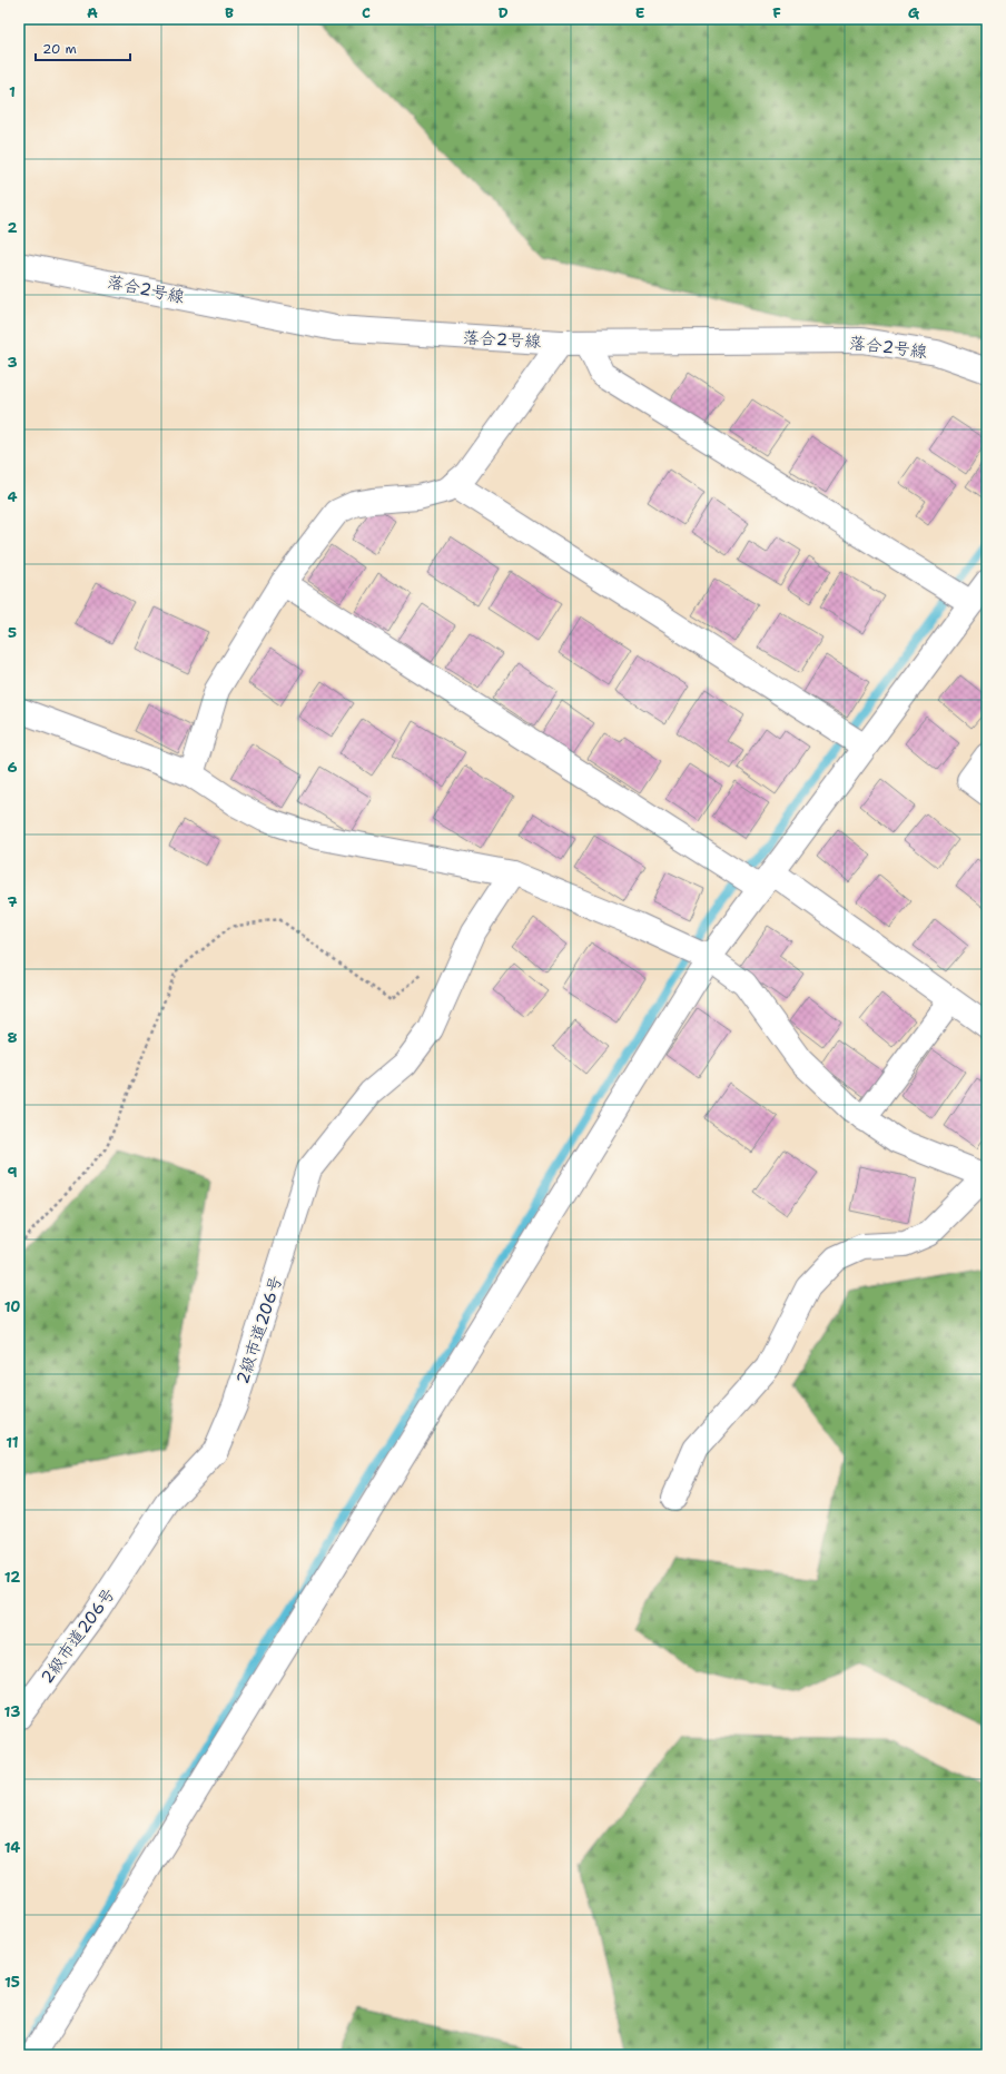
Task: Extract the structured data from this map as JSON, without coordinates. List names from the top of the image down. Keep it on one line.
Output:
{"streets":{"street":["落合2号線","2級市道206号"]},"scale_bar":"20 m","grid":{"columns":["A","B","C","D","E","F","G"],"rows":["1","2","3","4","5","6","7","8","9","10","11","12","13","14","15"]}}
